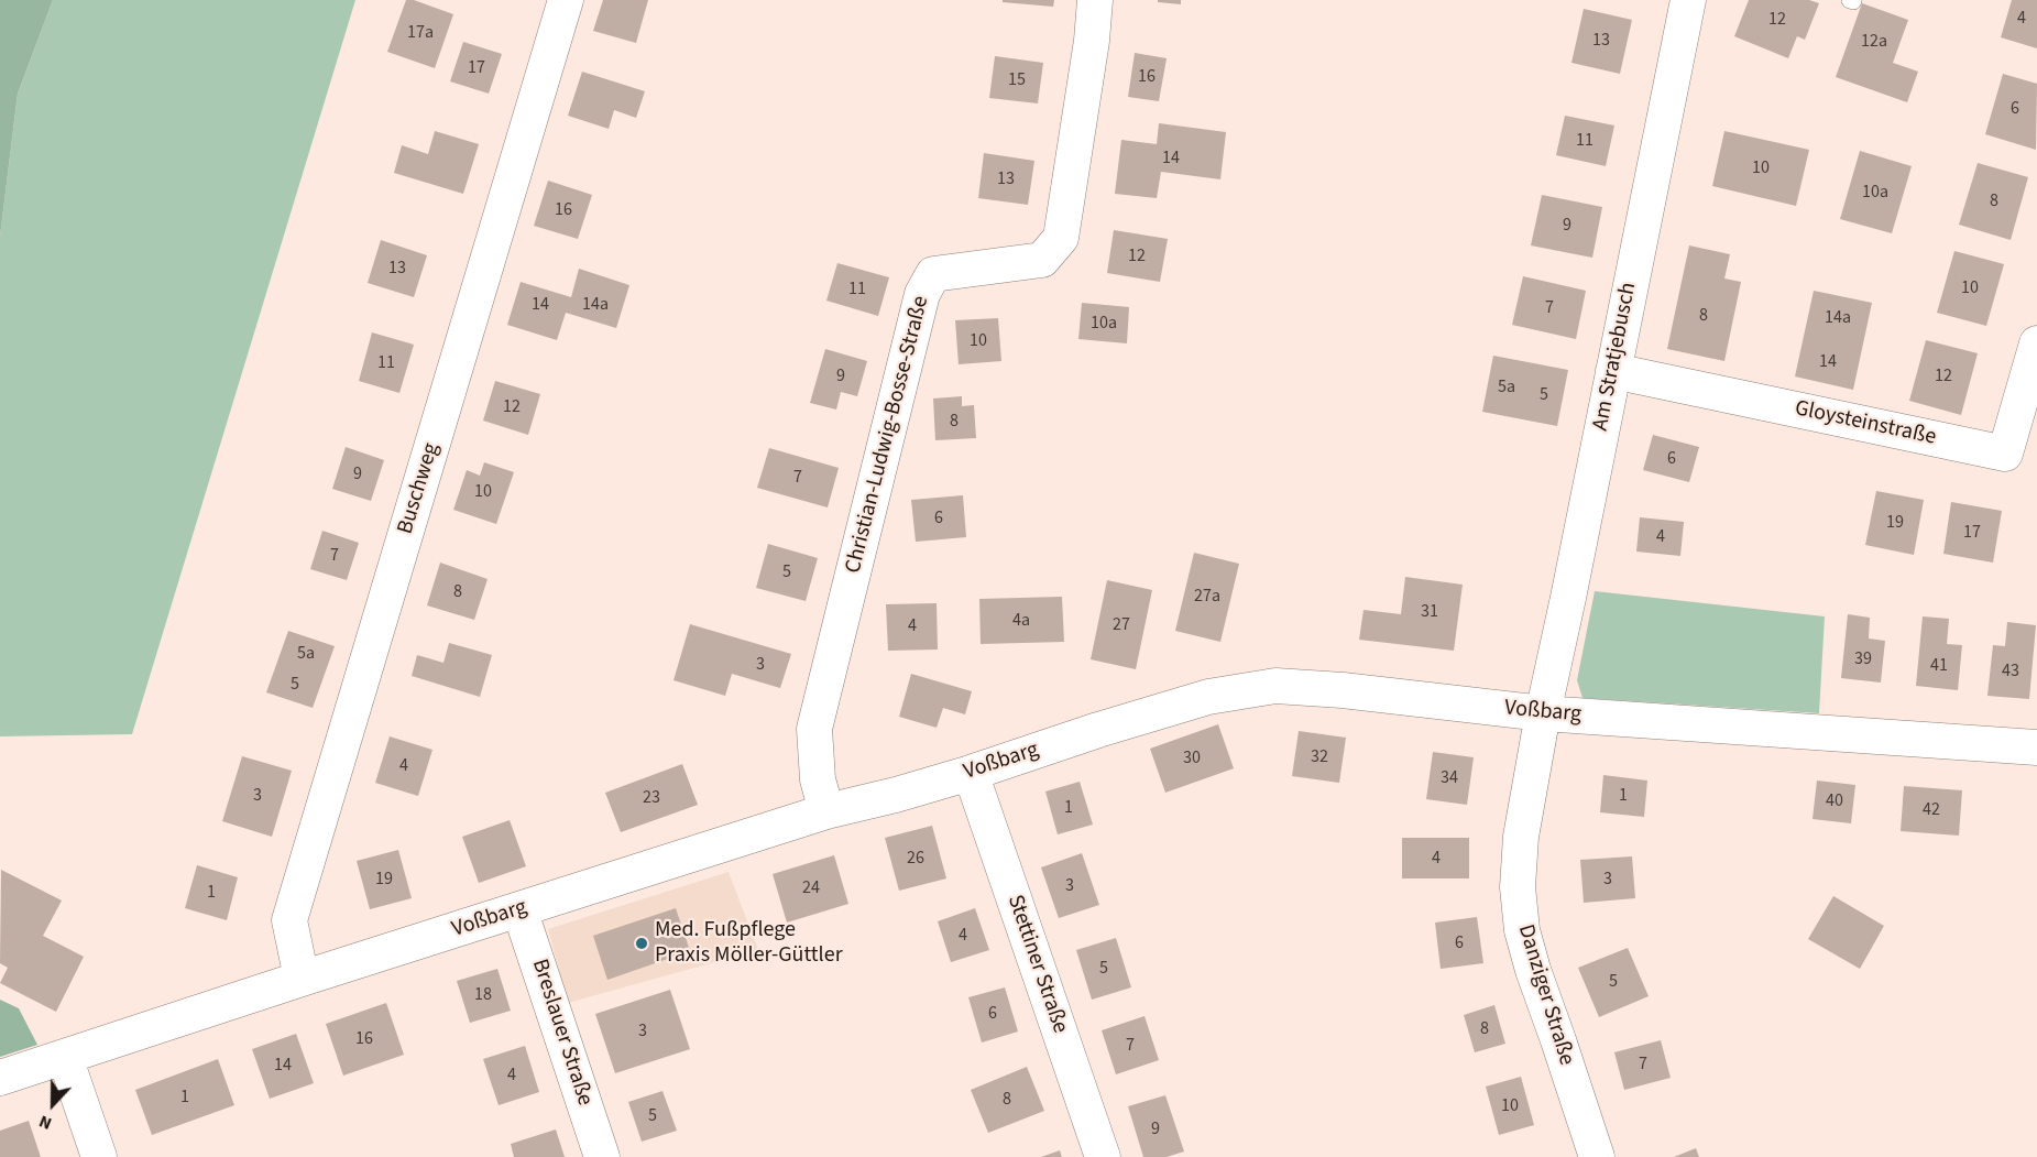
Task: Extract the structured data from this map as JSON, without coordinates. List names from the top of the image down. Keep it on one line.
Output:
{"streets":{"street":["Am Stratjebusch","Gloysteinstraße","Christian-Ludwig-Bosse-Straße","Buschweg","Voßbarg","Stettiner Straße","Danziger Straße","Breslauer Straße"]},"crossings":[["Am Stratjebusch","Gloysteinstraße"],["Am Stratjebusch","Voßbarg"],["Am Stratjebusch","Danziger Straße"],["Christian-Ludwig-Bosse-Straße","Voßbarg"],["Buschweg","Voßbarg"],["Voßbarg","Stettiner Straße"],["Voßbarg","Danziger Straße"],["Voßbarg","Breslauer Straße"]],"places":["Med. Fußpflege Praxis Möller-Güttler"],"house_numbers":["4","12","17a","13","12a","17","16","15","6","11","14","10","13","10a","8","16","9","12","13","10","11","14","14a","7","8","14a","10a","10","14","11","9","12","5a","5","12","8","6","9","7","10","6","19","17","4","7","5","8","27a","31","4a","27","4","5a","39","3","41","43","5","32","30","4","34","3","1","23","40","1","42","26","4","19","3","3","24","1","4","6","5","5","18","6","8","3","16","7","7","14","4","1","8","10","5","9"],"north":"bottom"}
